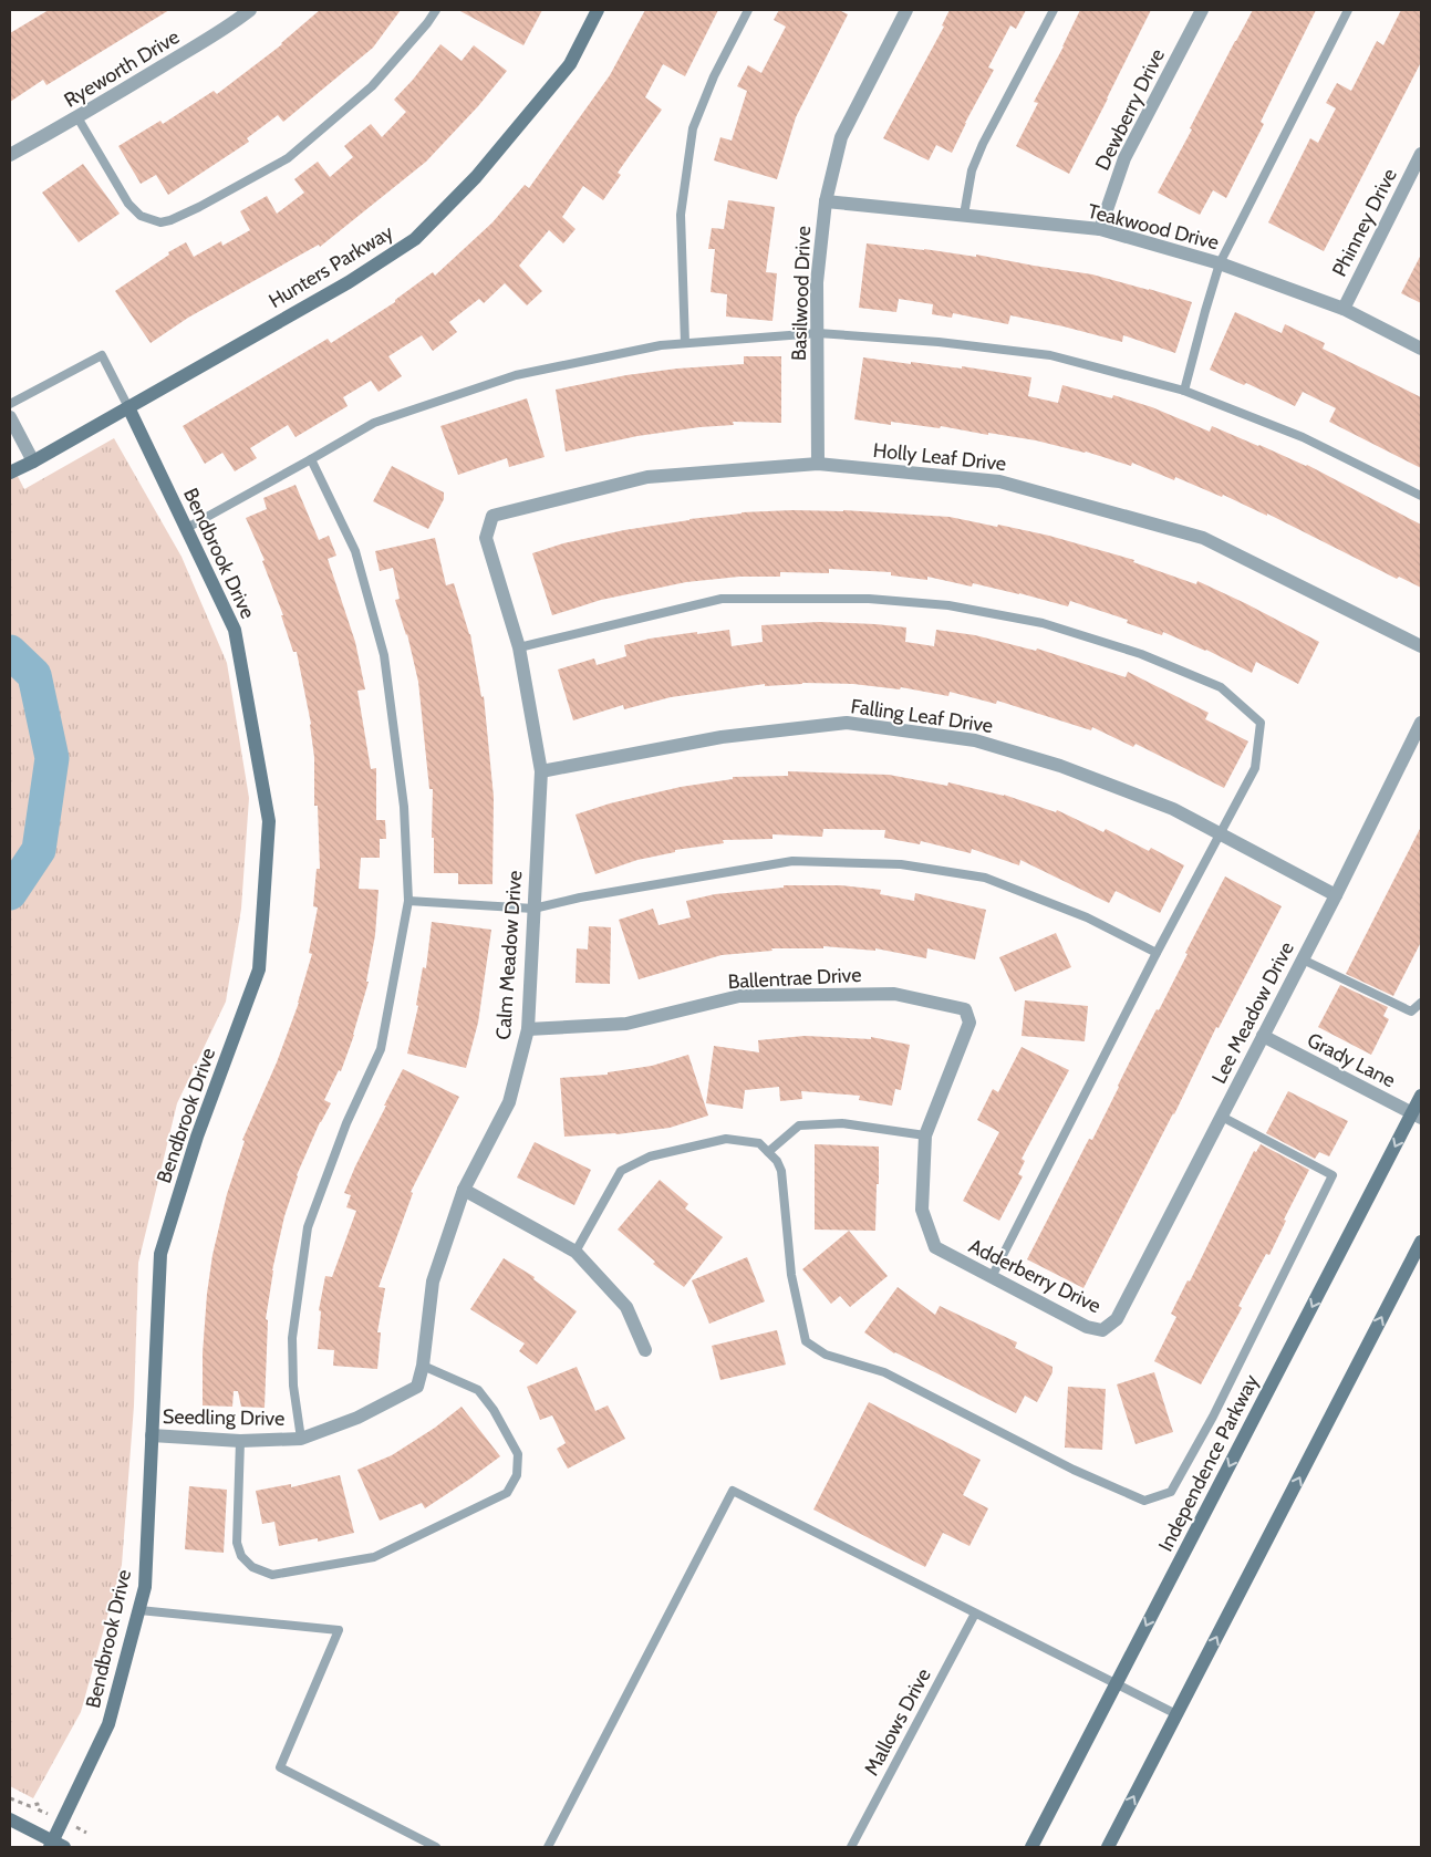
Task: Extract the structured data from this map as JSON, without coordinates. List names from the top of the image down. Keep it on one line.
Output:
{"streets":{"street":["Ryeworth Drive","Dewberry Drive","Phinney Drive","Teakwood Drive","Hunters Parkway","Basilwood Drive","Holly Leaf Drive","Bendbrook Drive","Falling Leaf Drive","Calm Meadow Drive","Ballentrae Drive","Lee Meadow Drive","Grady Lane","Adderberry Drive","Seedling Drive","Independence Parkway"],"lane":["Mallows Drive"]},"crossings":[["Dewberry Drive","Teakwood Drive"],["Phinney Drive","Teakwood Drive"],["Teakwood Drive","Basilwood Drive"],["Hunters Parkway","Bendbrook Drive"],["Basilwood Drive","Holly Leaf Drive"],["Holly Leaf Drive","Calm Meadow Drive"],["Bendbrook Drive","Seedling Drive"],["Falling Leaf Drive","Calm Meadow Drive"],["Falling Leaf Drive","Lee Meadow Drive"],["Calm Meadow Drive","Ballentrae Drive"],["Calm Meadow Drive","Seedling Drive"],["Ballentrae Drive","Adderberry Drive"],["Lee Meadow Drive","Grady Lane"],["Lee Meadow Drive","Adderberry Drive"],["Grady Lane","Independence Parkway"]]}
